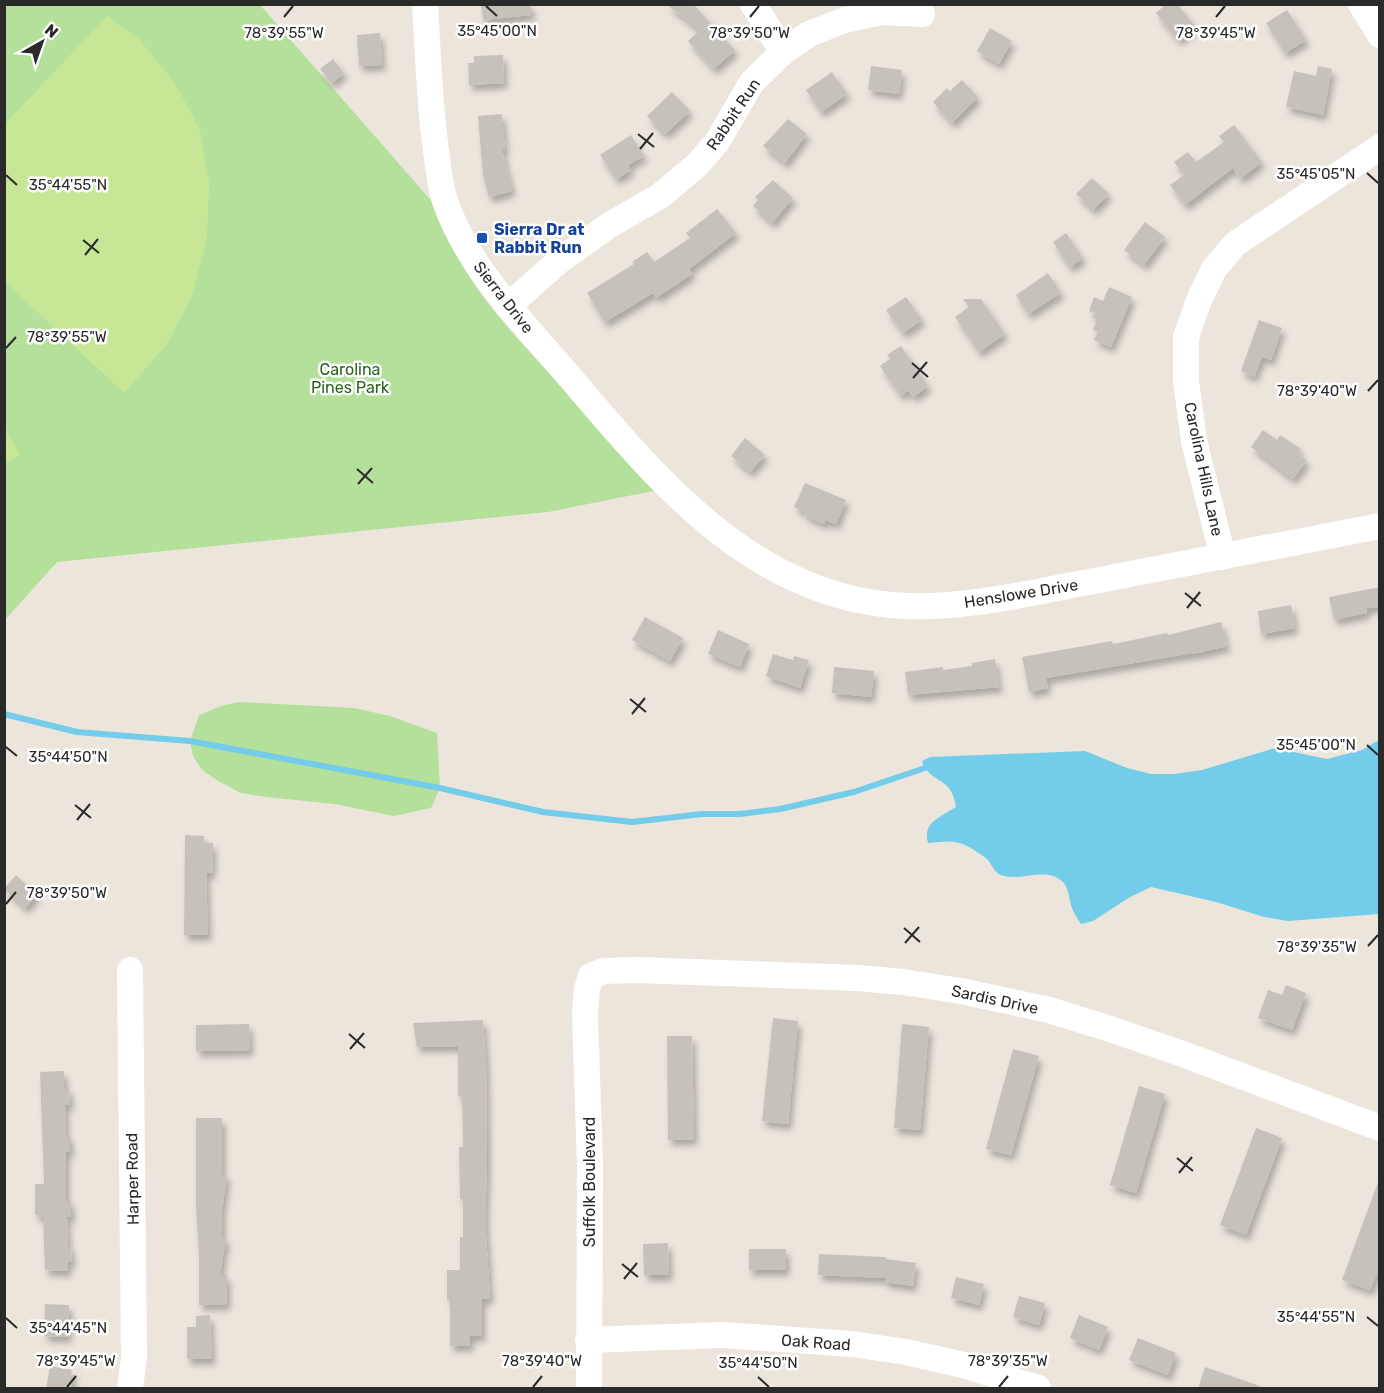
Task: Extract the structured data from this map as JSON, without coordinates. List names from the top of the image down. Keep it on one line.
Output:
{"streets":{"street":["Rabbit Run","Sierra Drive","Carolina Hills Lane","Henslowe Drive","Sardis Drive","Harper Road","Suffolk Boulevard","Oak Road"]},"crossings":[["Rabbit Run","Sierra Drive"],["Sierra Drive","Henslowe Drive"],["Carolina Hills Lane","Henslowe Drive"],["Sardis Drive","Suffolk Boulevard"],["Suffolk Boulevard","Oak Road"]],"parks":["Carolina Pines Park"],"places":{"transit":["Sierra Dr at Rabbit Run"]},"north":"top right","coordinates":["35°45'00\"N","78°39'55\"W","78°39'50\"W","78°39'45\"W","35°45'05\"N","35°44'55\"N","78°39'40\"W","35°44'50\"N","78°39'35\"W","35°44'45\"N"]}
